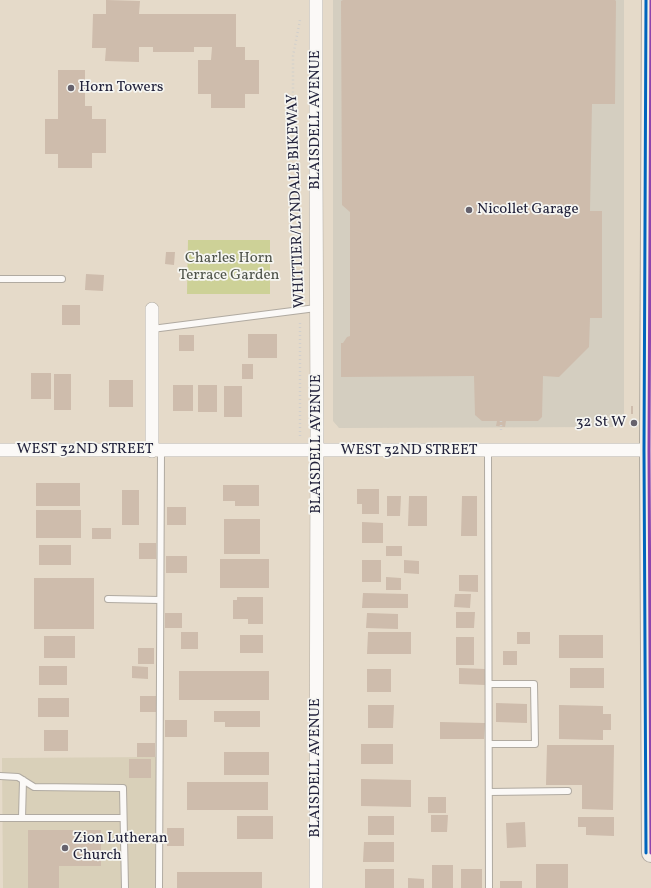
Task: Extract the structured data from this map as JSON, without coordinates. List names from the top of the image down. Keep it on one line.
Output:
{"streets":{"street":["BLAISDELL AVENUE","WEST 32ND STREET"],"path":["WHITTIER/LYNDALE BIKEWAY"]},"crossings":[["BLAISDELL AVENUE","WEST 32ND STREET"]],"parks":["Charles Horn Terrace Garden"],"places":["Horn Towers","Nicollet Garage","32 St W","Zion Lutheran Church"]}
